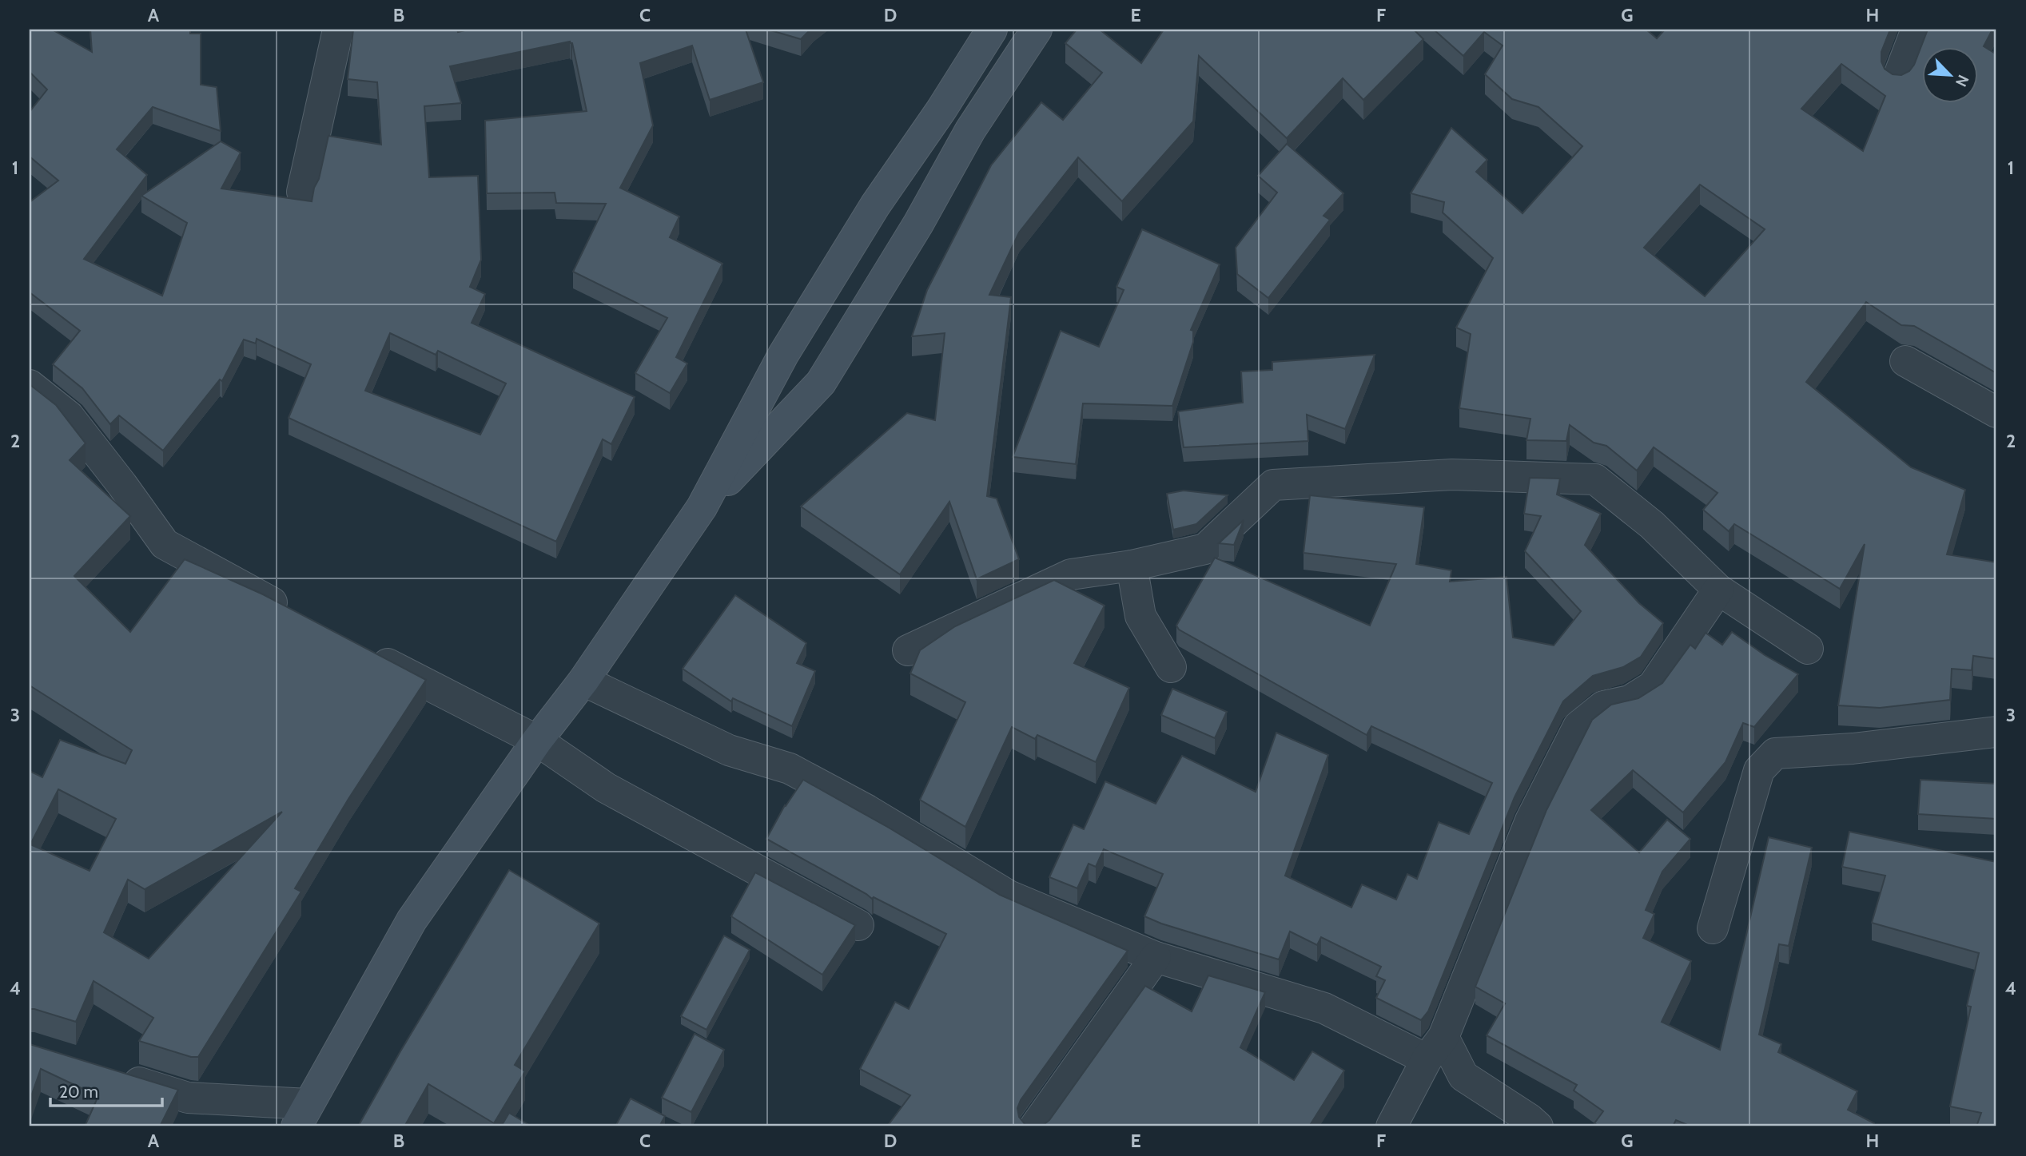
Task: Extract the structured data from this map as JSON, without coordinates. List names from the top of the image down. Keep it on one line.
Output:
{"scale_bar":"20 m","north":"bottom right","grid":{"columns":["A","B","C","D","E","F","G","H"],"rows":["1","2","3","4"]}}
